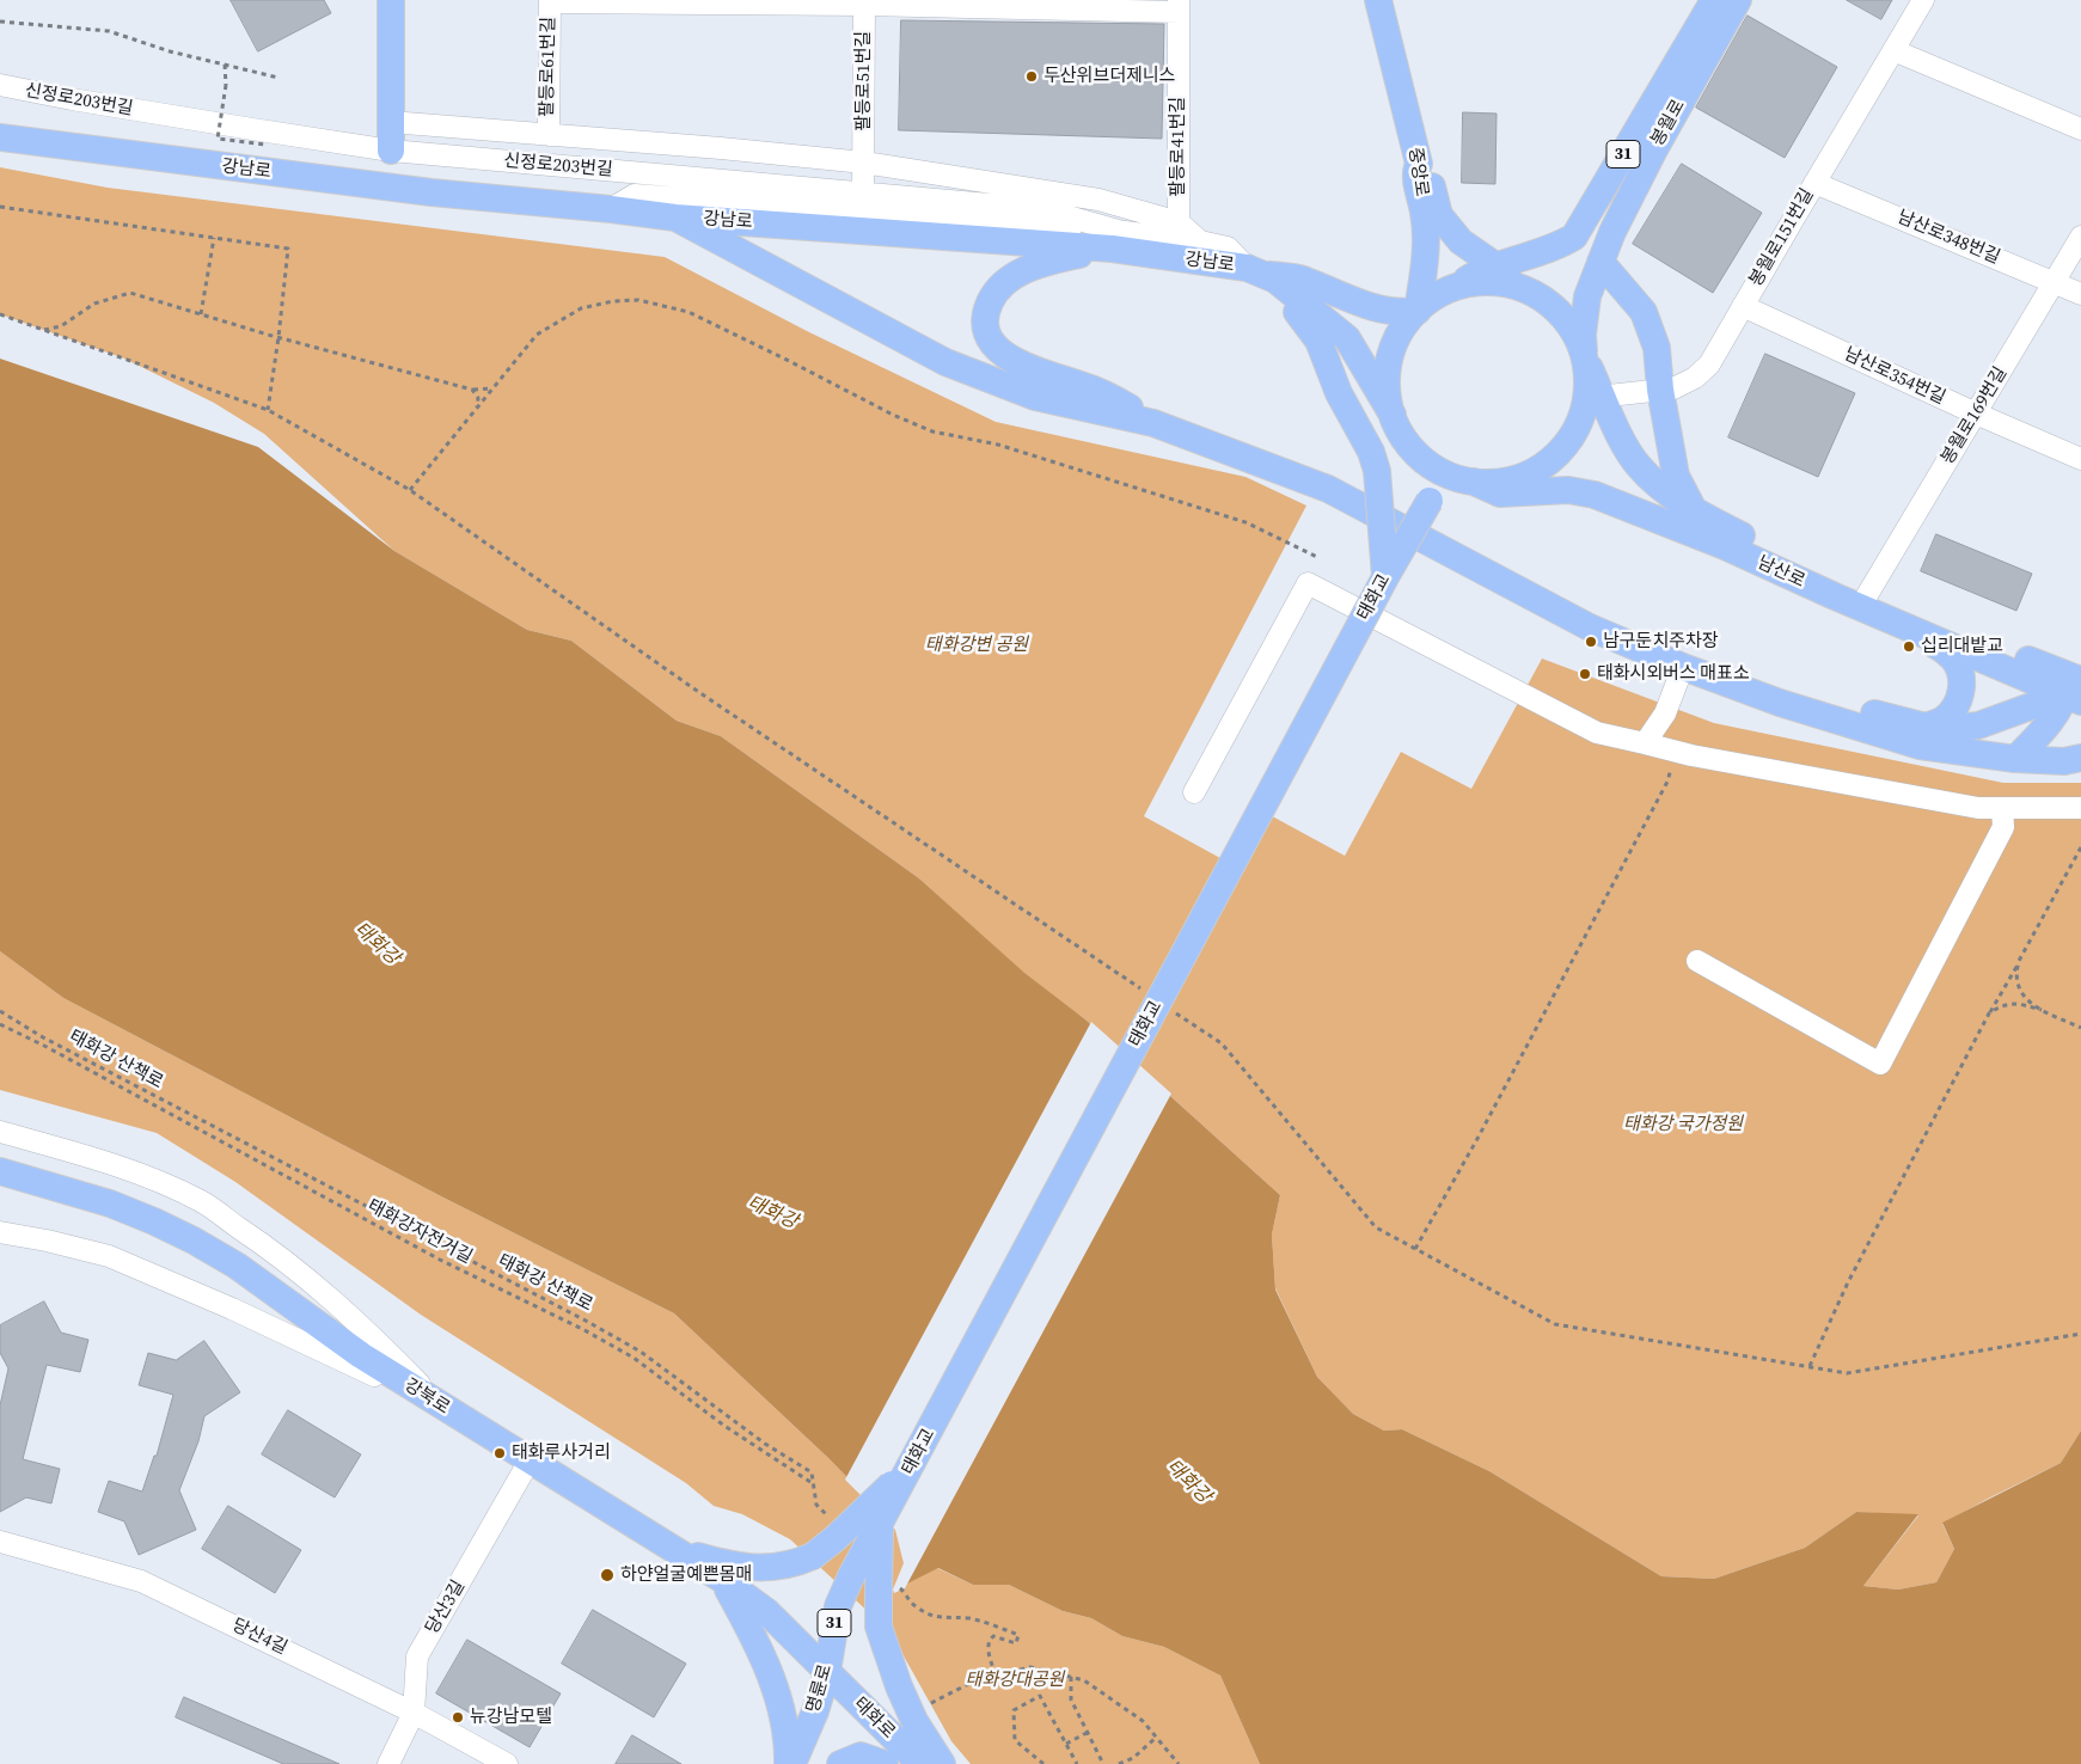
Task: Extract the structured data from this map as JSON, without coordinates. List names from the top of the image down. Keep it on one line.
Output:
{"streets":{"main road":["봉월로","31","강남로","중앙로","남산로","태화교","강북로","명륜로","태화로"],"street":["팔등로61번길","팔등로51번길","신정로203번길","팔등로41번길","봉월로151번길","남산로348번길","남산로354번길","봉월로169번길","당산3길","당산4길"],"path":["태화강 산책로","태화강자전거길"]},"crossings":[["팔등로51번길","신정로203번길"],["신정로203번길","강남로"],["봉월로","강남로"],["봉월로","중앙로"],["봉월로","봉월로151번길"],["봉월로","남산로"],["봉월로","태화교"],["강남로","중앙로"],["강남로","봉월로151번길"],["강남로","남산로"],["강남로","태화교"],["중앙로","봉월로151번길"],["중앙로","남산로"],["중앙로","태화교"],["봉월로151번길","남산로348번길"],["봉월로151번길","남산로354번길"],["봉월로151번길","남산로"],["봉월로151번길","태화교"],["남산로348번길","봉월로169번길"],["남산로354번길","봉월로169번길"],["봉월로169번길","남산로"],["남산로","태화교"],["태화교","명륜로"],["태화강 산책로","태화강자전거길"],["강북로","당산3길"],["강북로","명륜로"],["강북로","태화로"],["당산3길","당산4길"],["명륜로","태화로"]],"water":["태화강"],"parks":["태화강변 공원","태화강 국가정원","태화강대공원"],"places":["두산위브더제니스","남구둔치주차장","십리대밭교","태화시외버스 매표소","태화루사거리","하얀얼굴예쁜몸매","뉴강남모텔"]}
